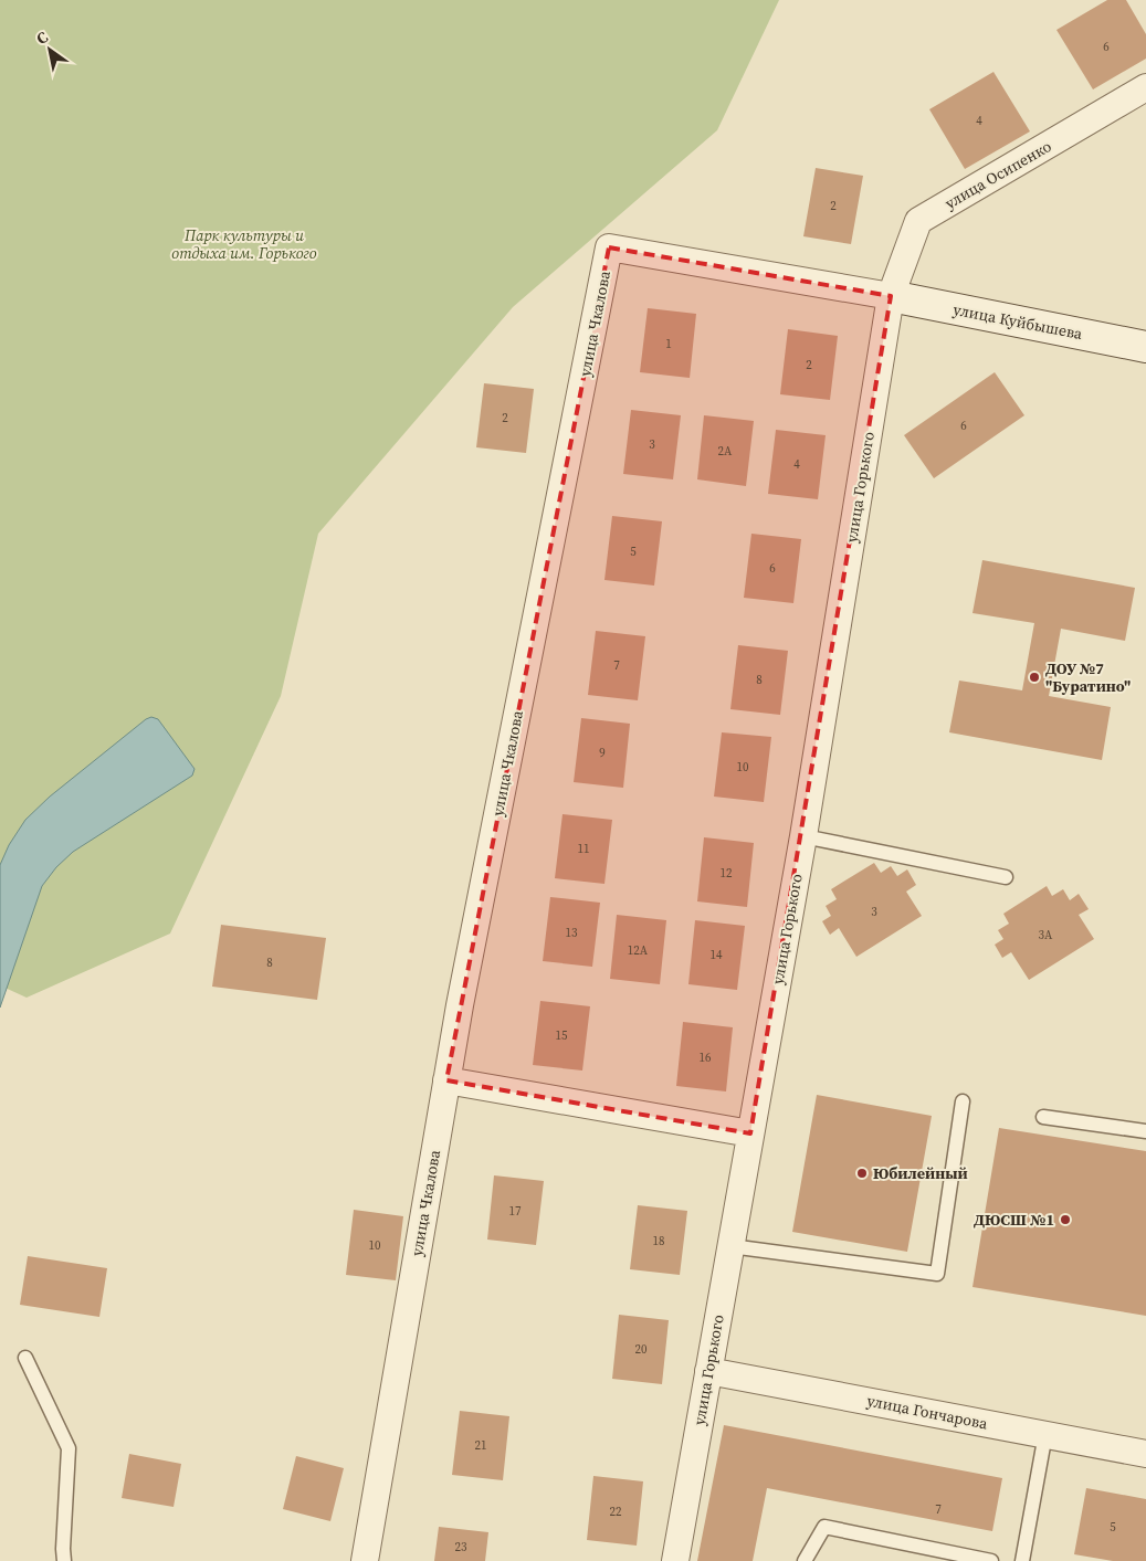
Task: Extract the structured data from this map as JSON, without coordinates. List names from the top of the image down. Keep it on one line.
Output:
{"streets":{"street":["улица Осипенко","улица Куйбышева","улица Чкалова","улица Горького","улица Гончарова"]},"crossings":[["улица Осипенко","улица Куйбышева"],["улица Осипенко","улица Чкалова"],["улица Осипенко","улица Горького"],["улица Куйбышева","улица Чкалова"],["улица Куйбышева","улица Горького"],["улица Чкалова","улица Горького"],["улица Горького","улица Гончарова"]],"parks":["Парк культуры и отдыха им. Горького"],"places":["ДОУ №7 \"Буратино\"","Юбилейный","ДЮСШ №1"],"house_numbers":["6","4","2","1","2","2","6","3","2А","4","5","6","7","8","9","10","11","12","3","13","3А","12А","14","8","15","16","17","18","10","20","21","7","22","5","23"],"north":"top left"}
